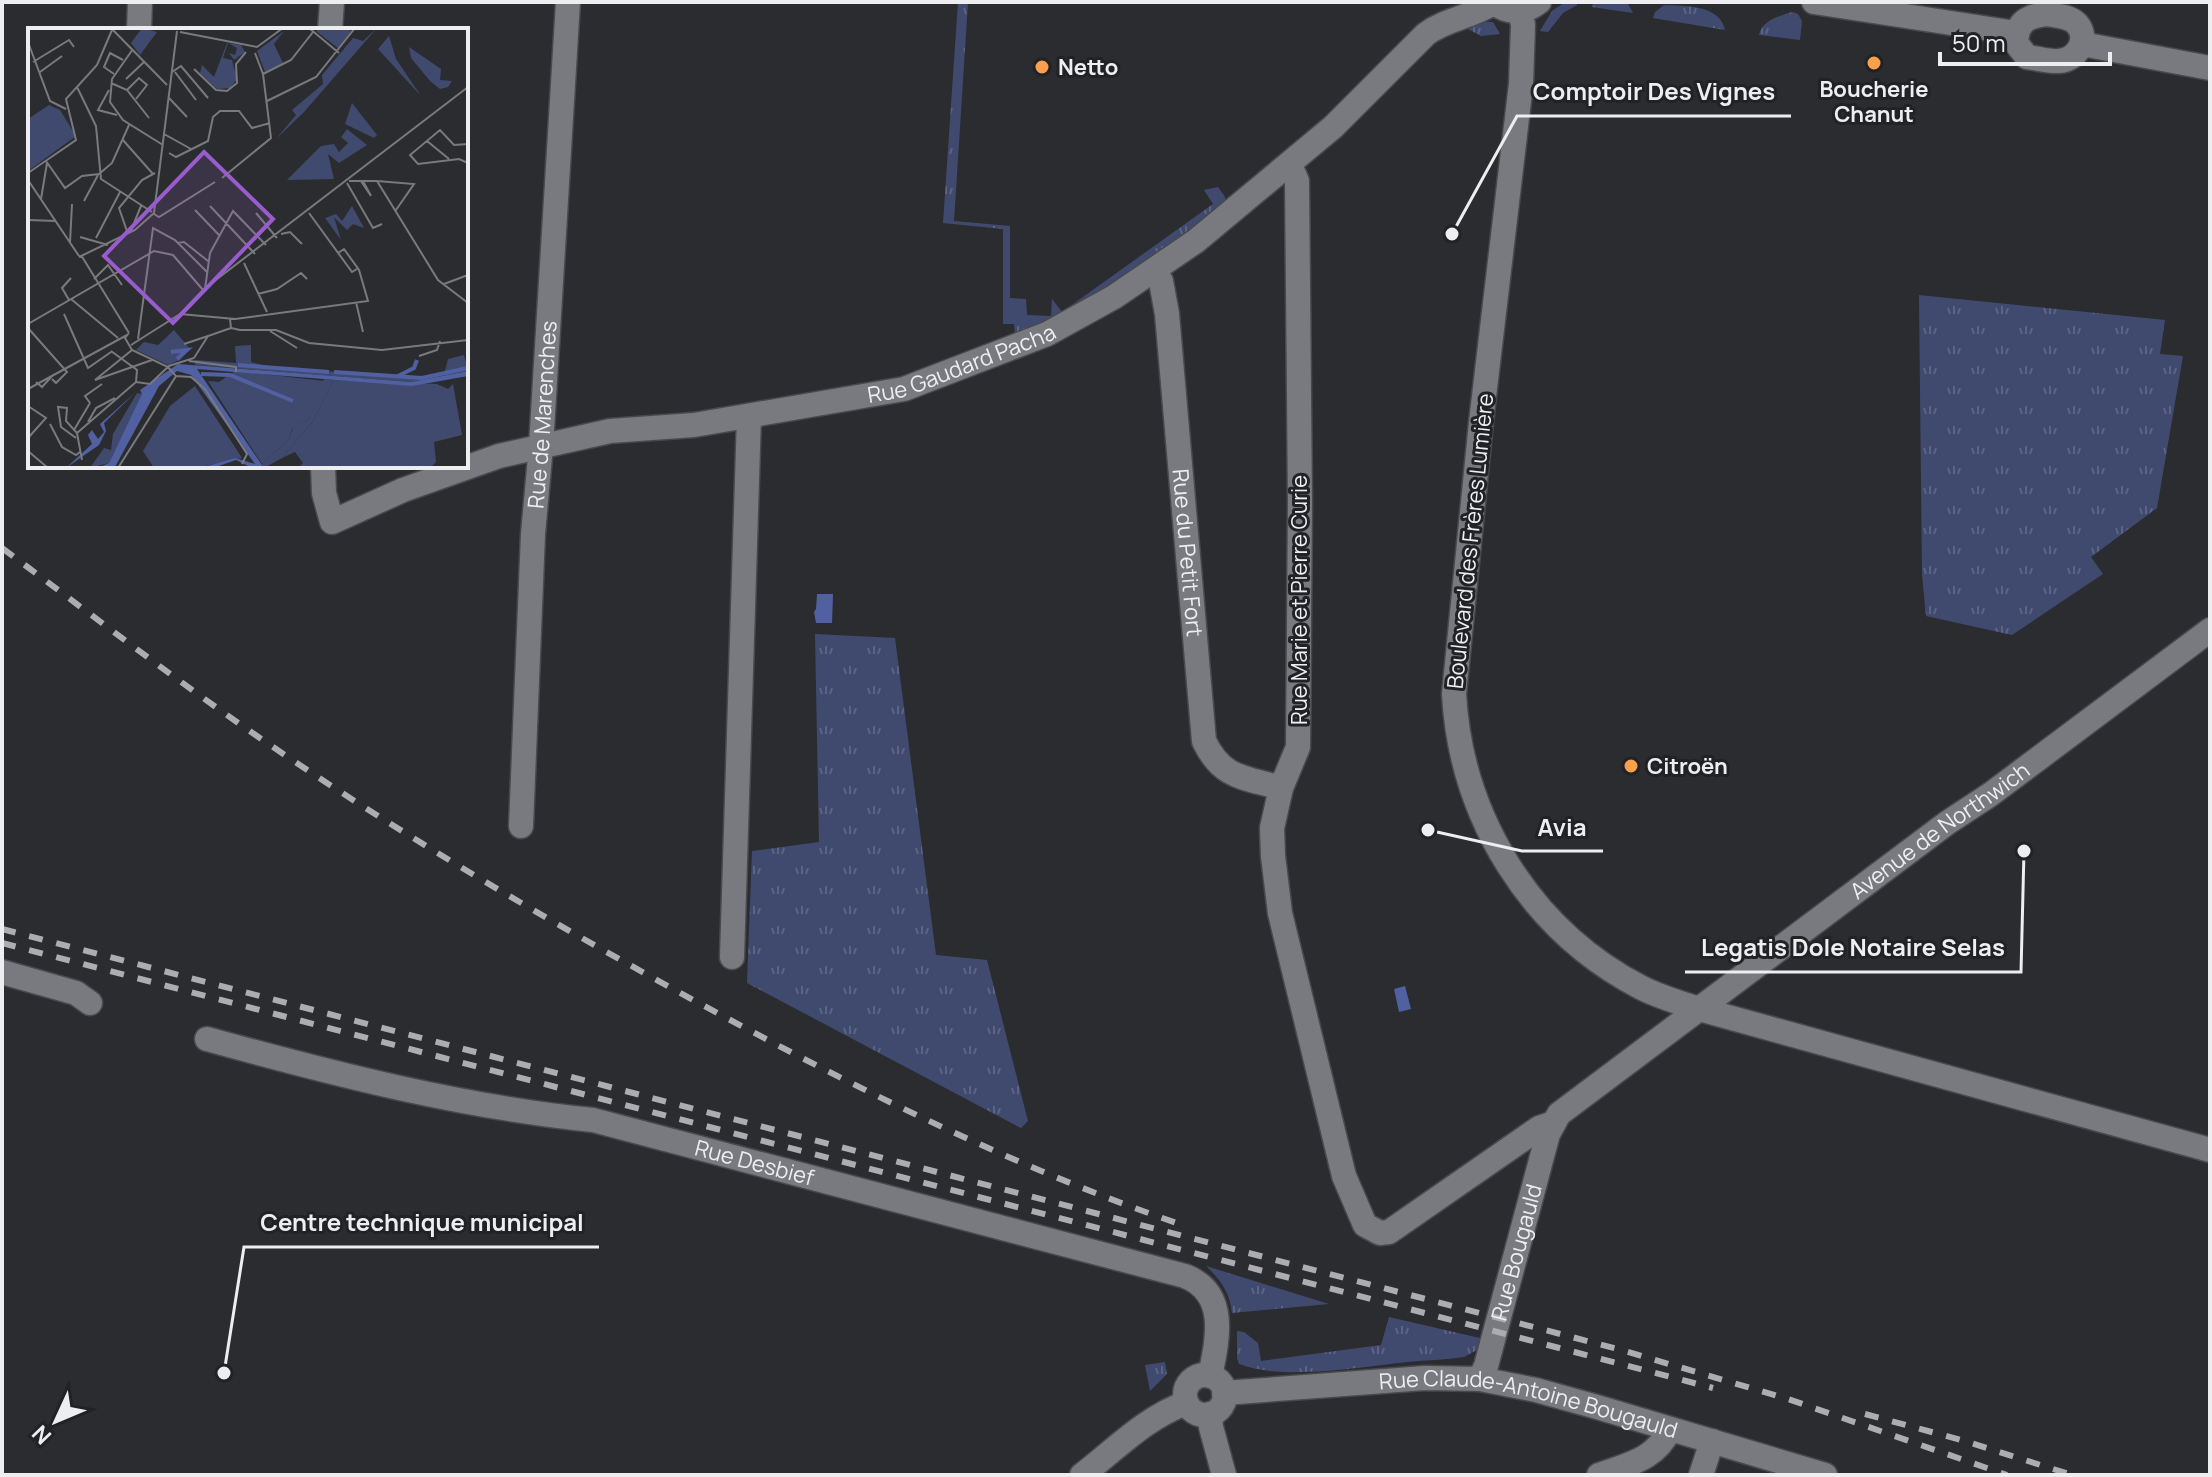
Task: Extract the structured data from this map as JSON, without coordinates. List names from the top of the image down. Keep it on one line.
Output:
{"streets":{"street":["Rue Gaudard Pacha","Rue de Marenches","Boulevard des Frères Lumière","Rue du Petit Fort","Rue Marie et Pierre Curie","Avenue de Northwich","Rue Desbief","Rue Bougauld","Rue Claude-Antoine Bougauld"]},"crossings":[["Rue Gaudard Pacha","Rue de Marenches"],["Rue Gaudard Pacha","Rue du Petit Fort"],["Rue Gaudard Pacha","Rue Marie et Pierre Curie"],["Boulevard des Frères Lumière","Avenue de Northwich"],["Rue du Petit Fort","Rue Marie et Pierre Curie"],["Rue Marie et Pierre Curie","Avenue de Northwich"],["Avenue de Northwich","Rue Bougauld"],["Rue Desbief","Rue Claude-Antoine Bougauld"],["Rue Bougauld","Rue Claude-Antoine Bougauld"]],"places":["Boucherie Chanut","Netto","Comptoir Des Vignes","Citroën","Avia","Legatis Dole Notaire Selas","Centre technique municipal"],"scale_bar":"50 m","north":"bottom left"}
